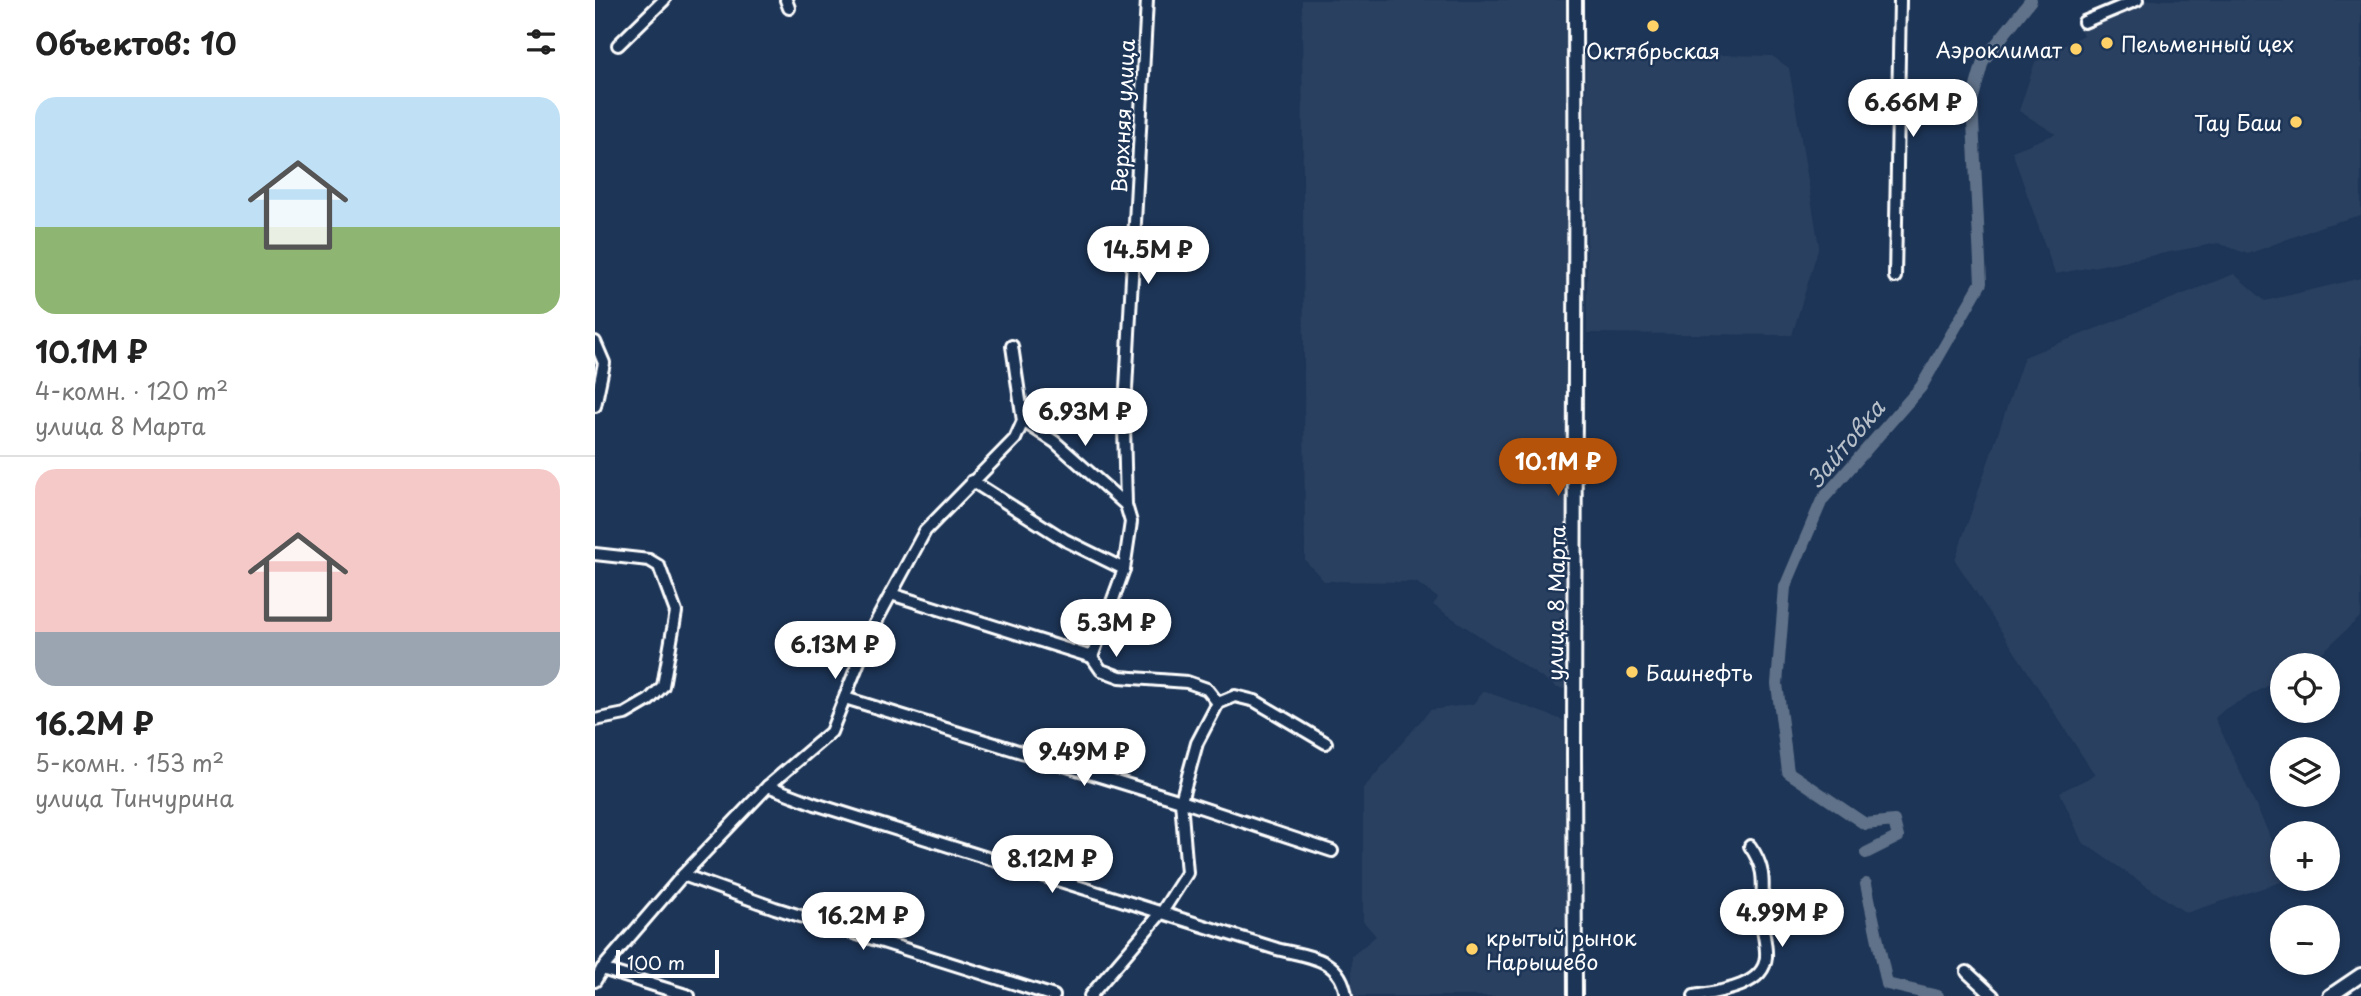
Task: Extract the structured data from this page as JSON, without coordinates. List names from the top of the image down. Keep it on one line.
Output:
{"streets":{"main road":["улица 8 Марта"],"street":["Верхняя улица"]},"water":["Зайтовка"],"places":["Октябрьская","Пельменный цех","Аэроклимат","Тау Баш","Башнефть","крытый рынок Нарышево"],"scale_bar":"100 m","page":{"heading":"Объектов: 10","price":["6.66M ₽","14.5M ₽","6.93M ₽","10.1M ₽","5.3M ₽","6.13M ₽","9.49M ₽","8.12M ₽","4.99M ₽","16.2M ₽"],"list":[{"name":"10.1M ₽","note":"4-комн. · 120 m² · улица 8 Марта"},{"name":"16.2M ₽","note":"5-комн. · 153 m² · улица Тинчурина"}],"map_buttons":["+","−"],"scale":"100 m"}}
